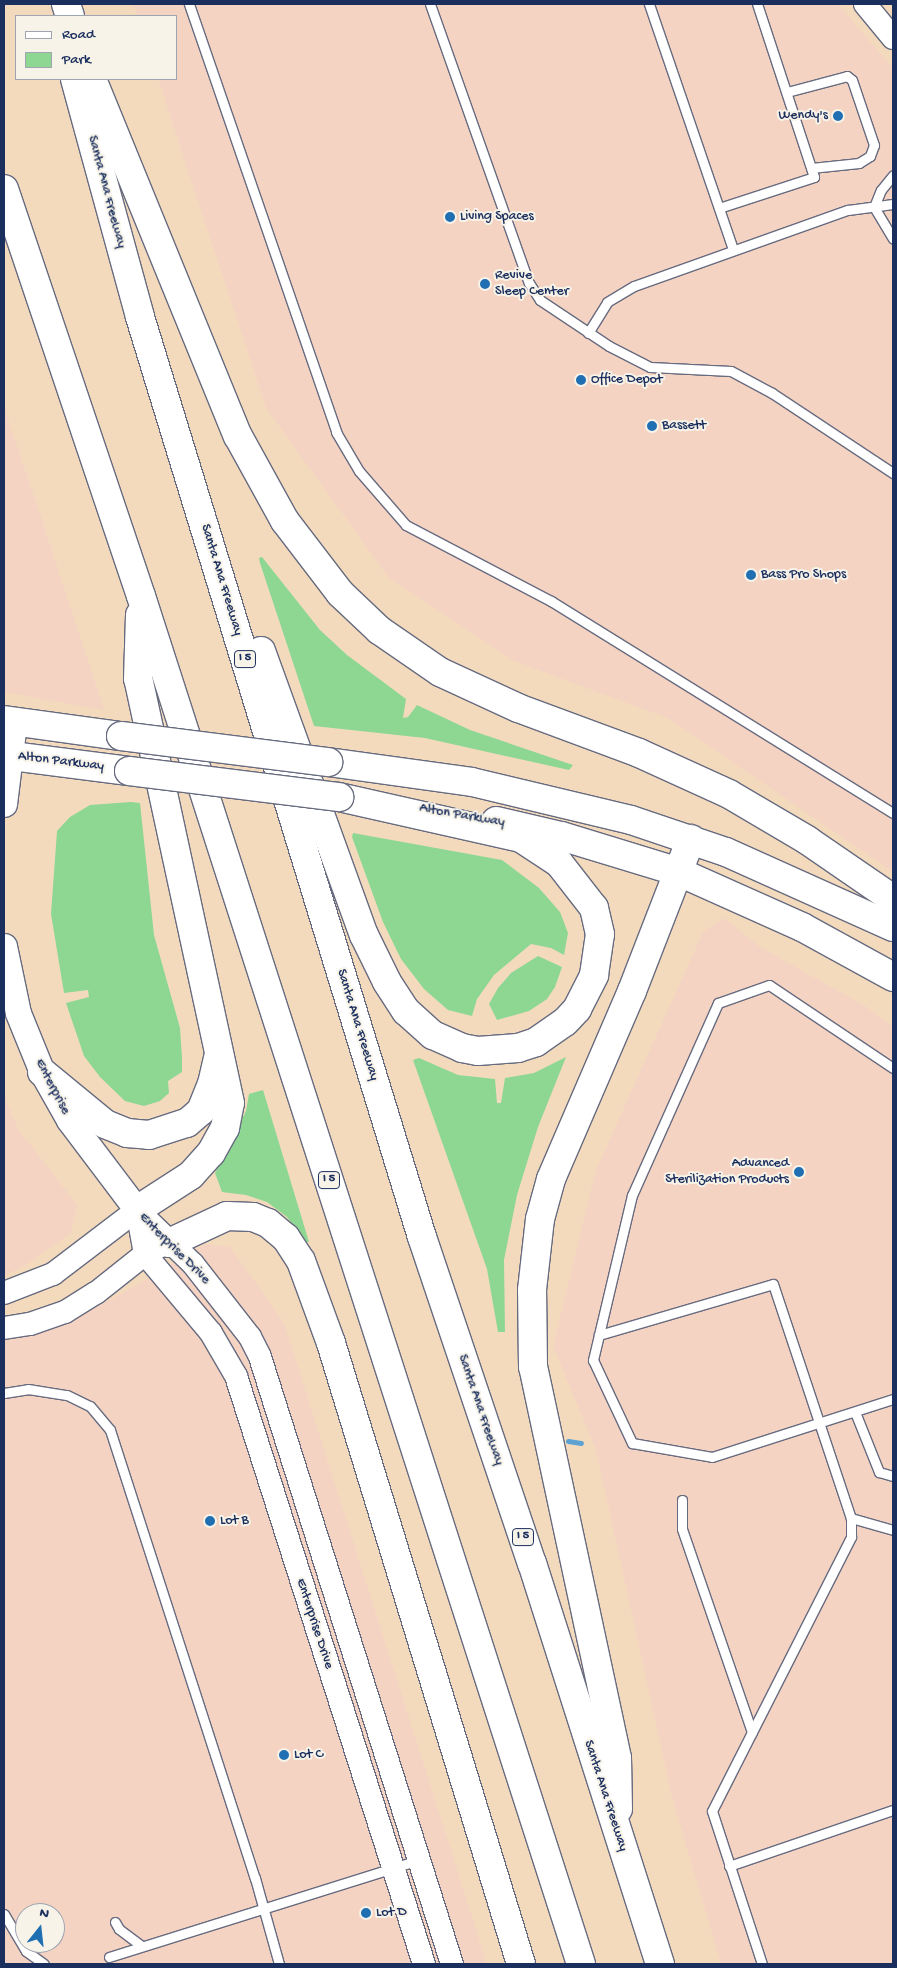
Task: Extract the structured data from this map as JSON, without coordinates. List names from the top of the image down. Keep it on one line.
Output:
{"streets":{"main road":["Santa Ana Freeway","I 5","Alton Parkway","Enterprise"],"street":["Enterprise Drive"]},"crossings":[["Enterprise","Enterprise Drive"]],"places":["Wendy's","Living Spaces","Revive Sleep Center","Office Depot","Bassett","Bass Pro Shops","Advanced Sterilization Products","Lot B","Lot C","Lot D"],"legend":["Road","Park"],"north":"top"}
